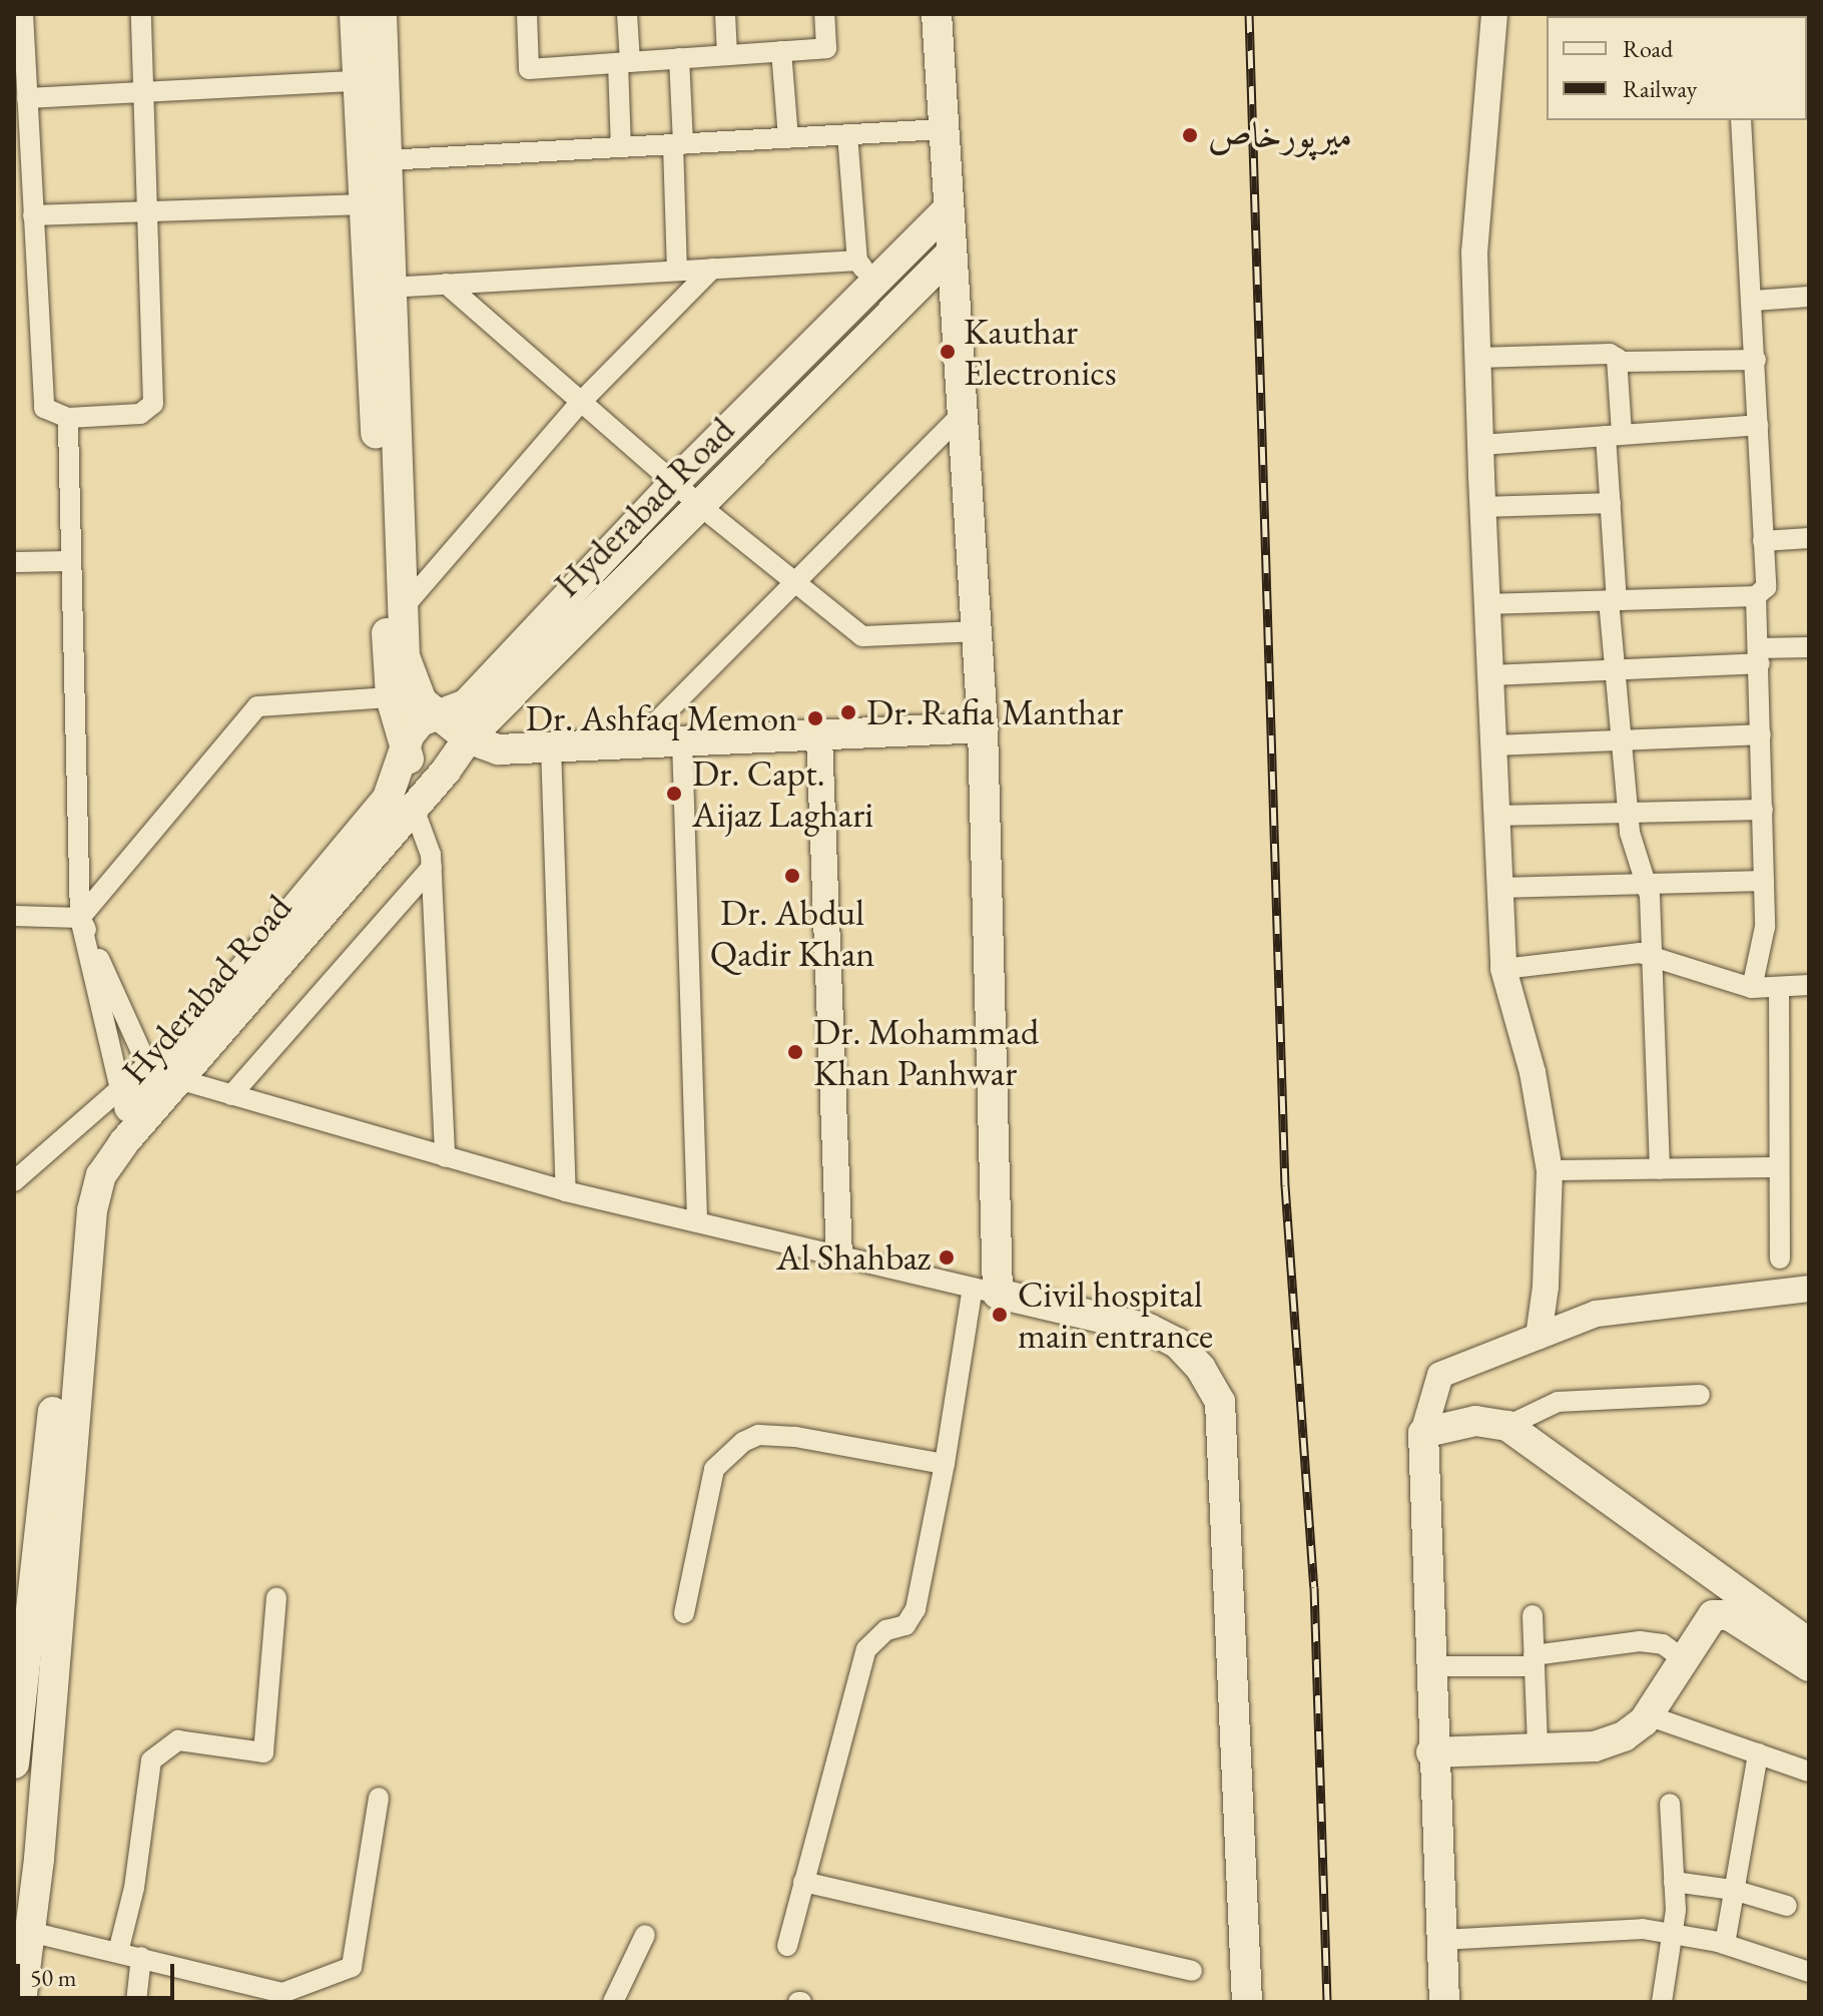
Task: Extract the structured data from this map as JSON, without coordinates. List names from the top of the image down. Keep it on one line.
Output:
{"streets":{"main road":["Hyderabad Road"]},"places":["ميرپورخاص","Kauthar Electronics","Dr. Rafia Manthar","Dr. Ashfaq Memon","Dr. Capt. Aijaz Laghari","Dr. Abdul Qadir Khan","Dr. Mohammad Khan Panhwar","Al Shahbaz","Civil hospital main entrance"],"legend":["Road","Railway"],"scale_bar":"50 m"}
